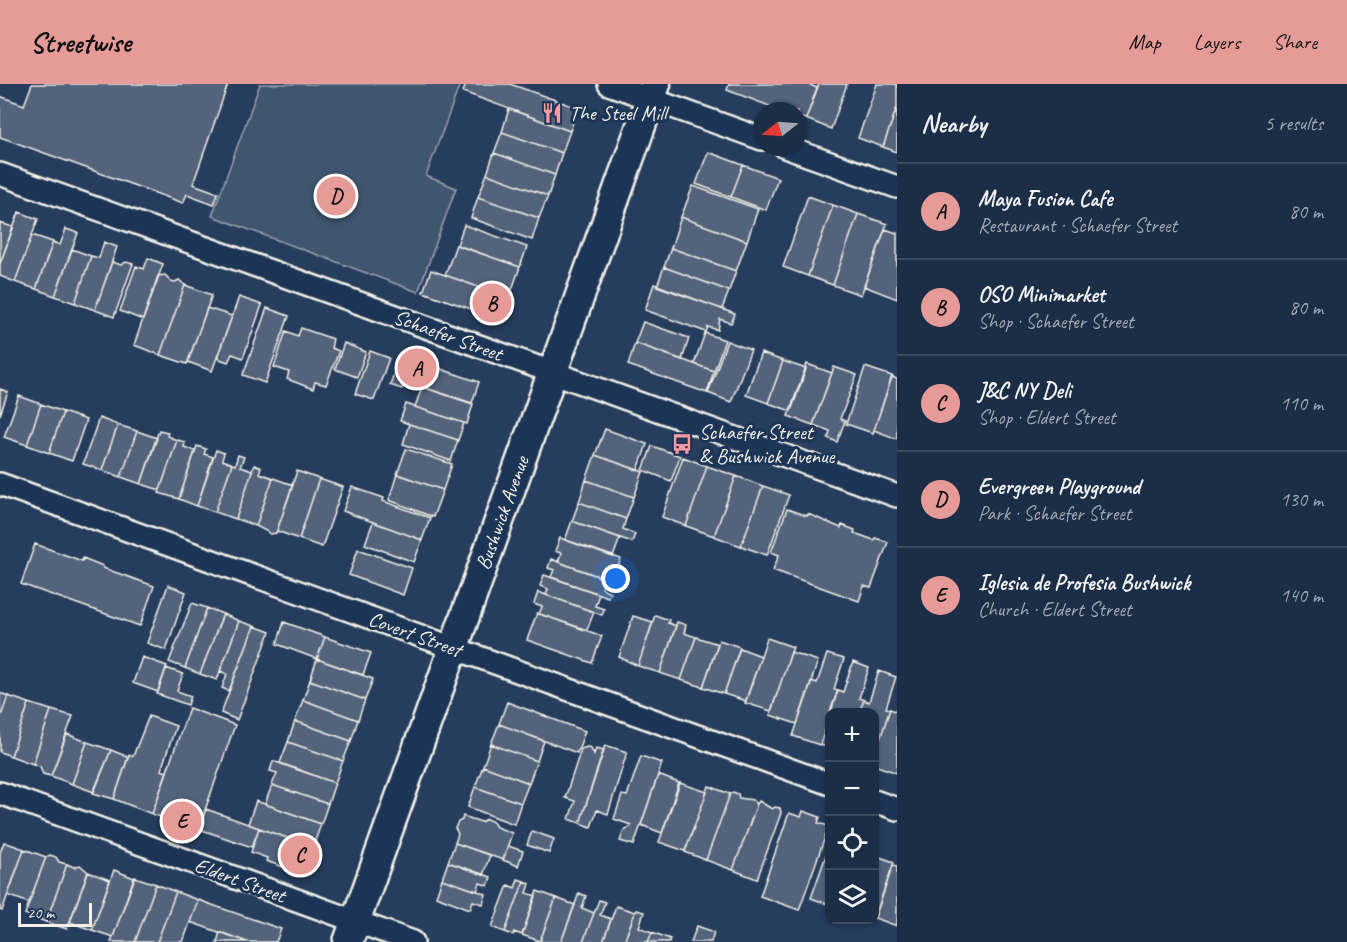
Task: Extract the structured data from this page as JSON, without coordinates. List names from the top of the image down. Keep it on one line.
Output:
{"streets":{"main road":["Bushwick Avenue"],"street":["Schaefer Street","Covert Street","Eldert Street"]},"crossings":[["Schaefer Street","Bushwick Avenue"],["Bushwick Avenue","Covert Street"],["Bushwick Avenue","Eldert Street"]],"places":{"restaurant":["The Steel Mill"],"bus stop":["Schaefer Street & Bushwick Avenue"]},"scale_bar":"20 m","north":"left","page":{"header":"Streetwise","nav":["Map","Layers","Share"],"heading":["Nearby","5 results"],"list":[{"mark":"A","name":"Maya Fusion Cafe","note":"Restaurant · Schaefer Street","value":"80 m"},{"mark":"B","name":"OSO Minimarket","note":"Shop · Schaefer Street","value":"80 m"},{"mark":"C","name":"J&C NY Deli","note":"Shop · Eldert Street","value":"110 m"},{"mark":"D","name":"Evergreen Playground","note":"Park · Schaefer Street","value":"130 m"},{"mark":"E","name":"Iglesia de Profesia Bushwick","note":"Church · Eldert Street","value":"140 m"}],"pins":["D","B","A","E","C"],"map_buttons":["+","−"],"scale":"20 m"}}
